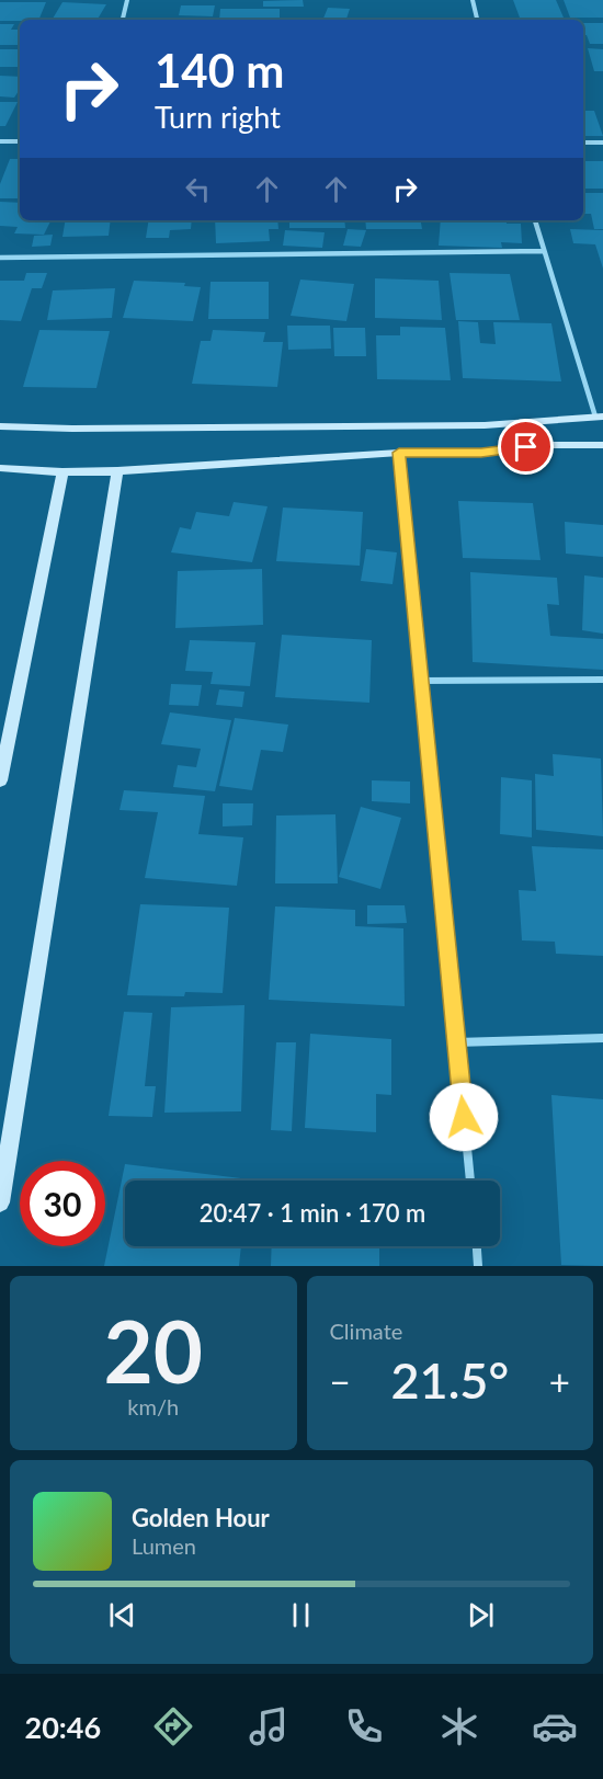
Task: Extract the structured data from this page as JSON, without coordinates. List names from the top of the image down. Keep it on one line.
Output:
{"page":{"turn":["140 m","Turn right"],"limit":"30","trip":"20:47 · 1 min · 170 m","tile":[["20","km/h"],"Climate"],"heat":["−","21.5°","+"],"song":["Golden Hour","Lumen"],"tabs":"20:46"}}
